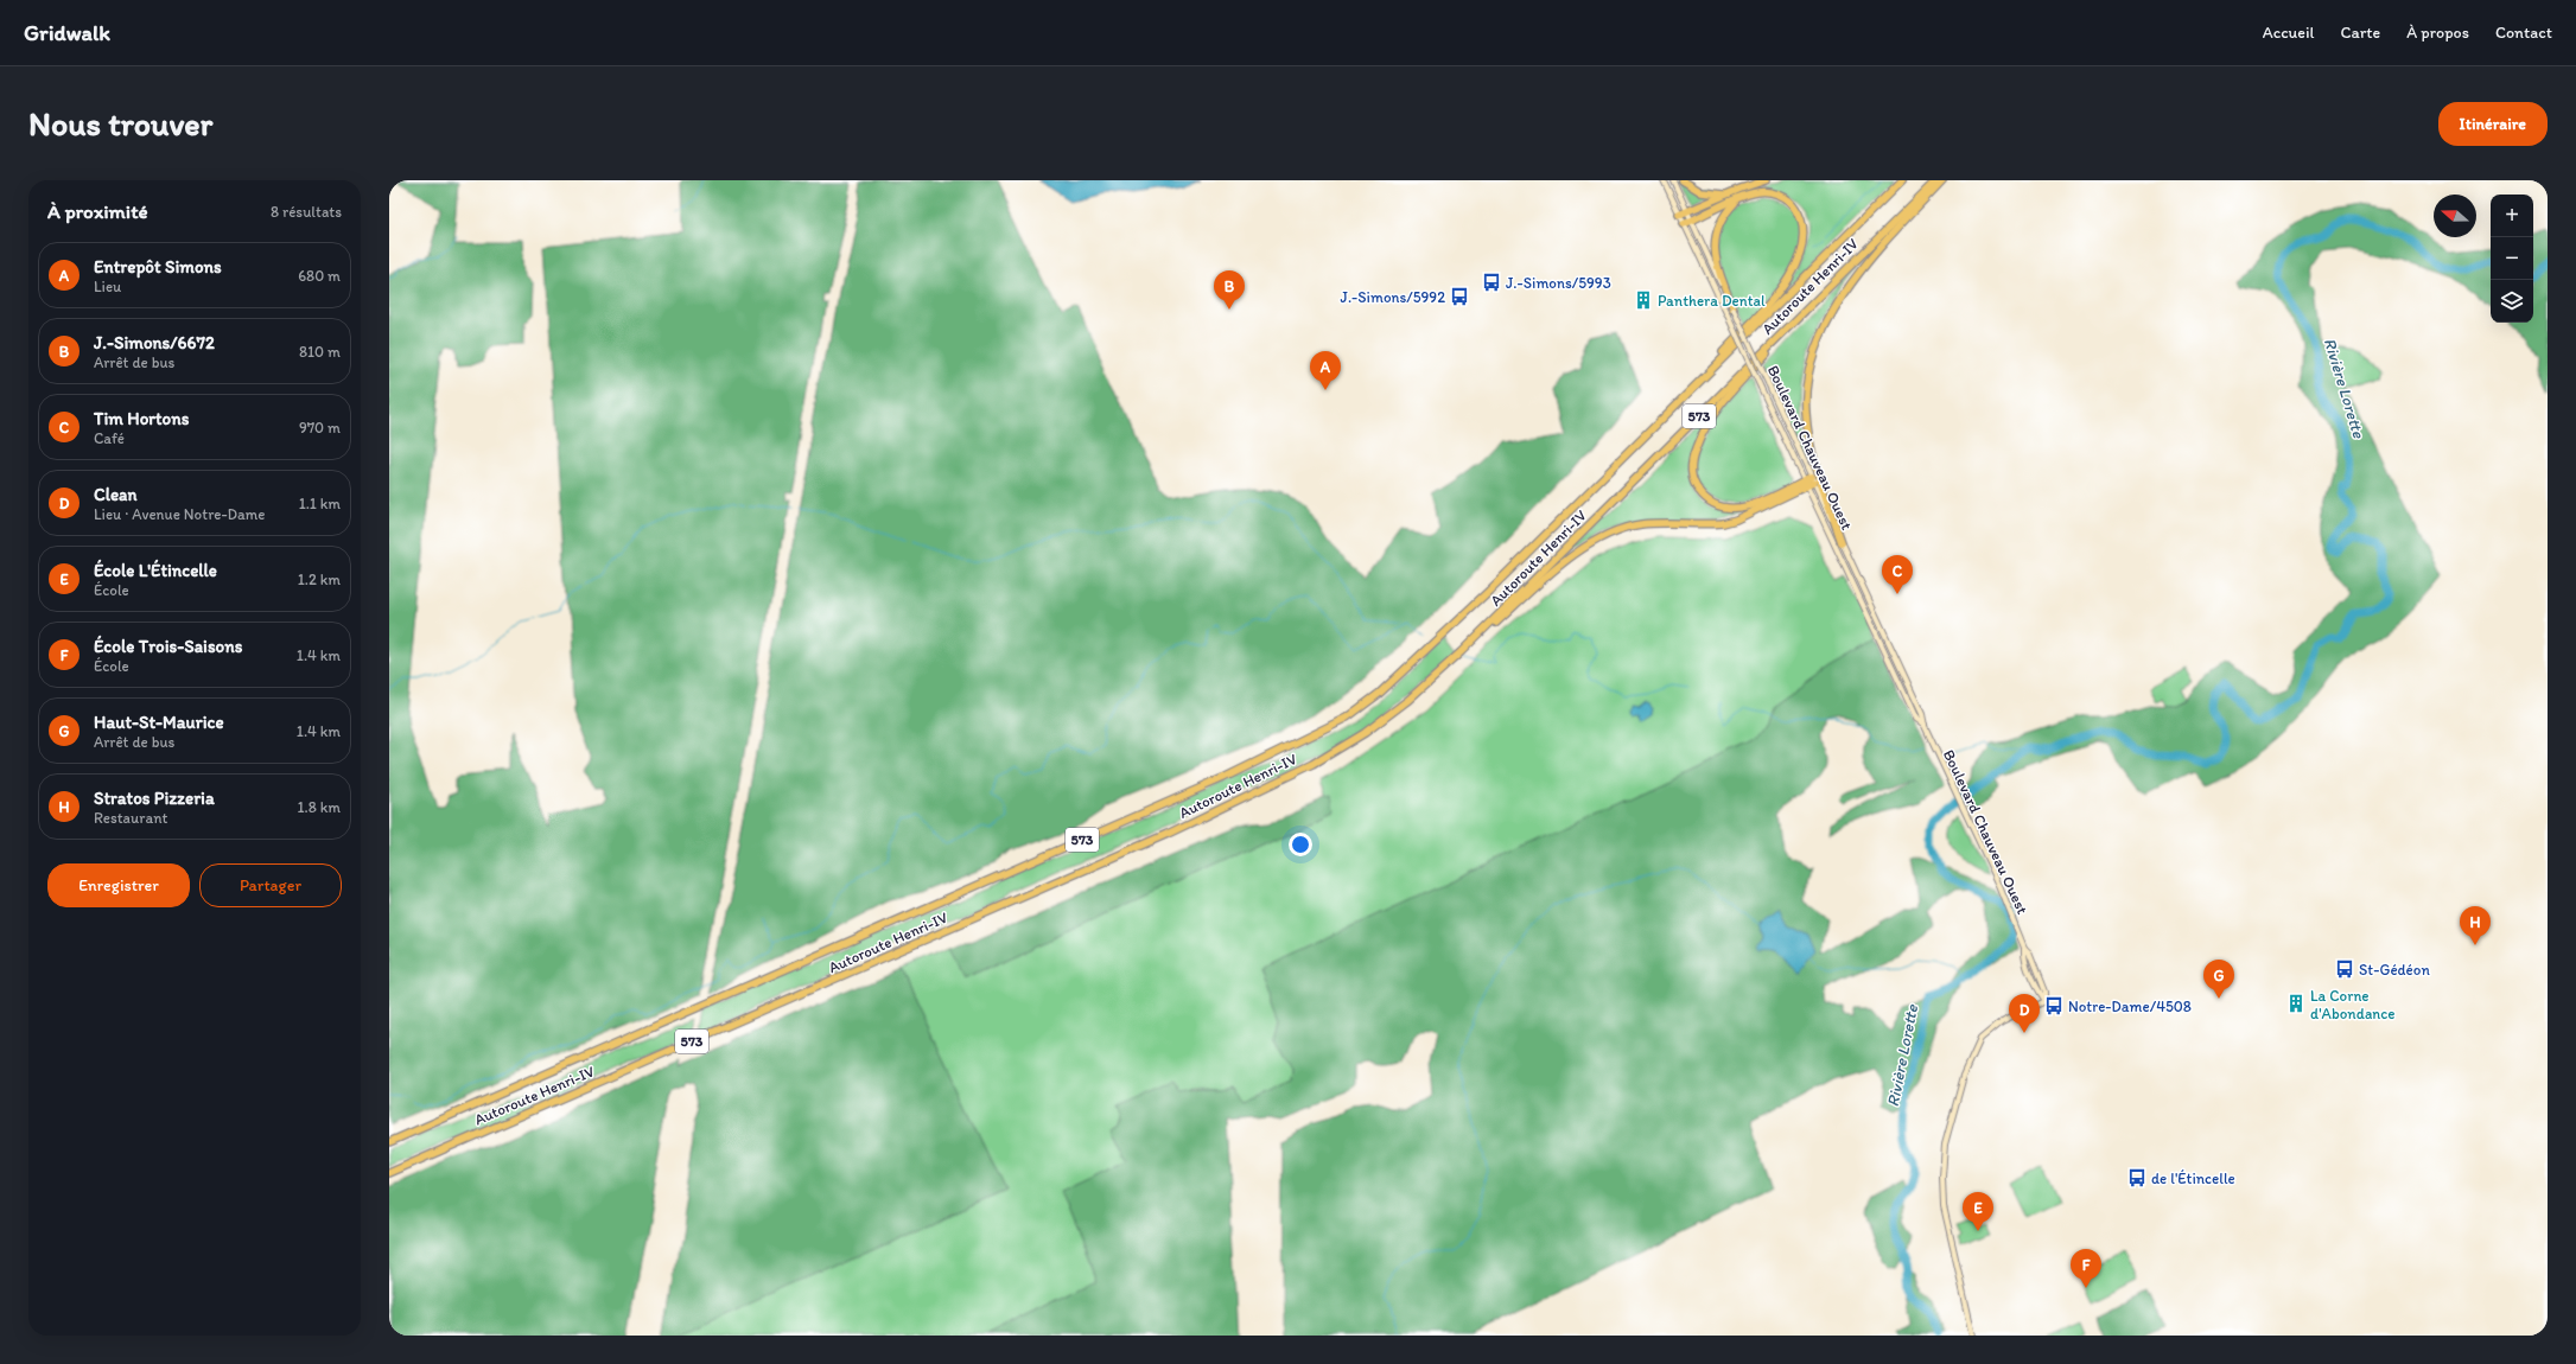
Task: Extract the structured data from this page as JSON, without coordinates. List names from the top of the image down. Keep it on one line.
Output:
{"streets":{"highway":["Autoroute Henri-IV","573"],"main road":["Boulevard Chauveau Ouest"]},"water":["Rivière Lorette"],"places":{"bus stop":["J.-Simons/5993","J.-Simons/5992","St-Gédéon","Notre-Dame/4508","de l'Étincelle"],"building":["Panthera Dental","La Corne d'Abondance"]},"north":"left","page":{"header":"Gridwalk","nav":["Accueil","Carte","À propos","Contact"],"buttons":["Itinéraire",["Enregistrer","Partager"]],"title":"Nous trouver","heading":["À proximité","8 résultats"],"map_buttons":["+","−"],"list":[{"mark":"A","name":"Entrepôt Simons","note":"Lieu","value":"680 m"},{"mark":"B","name":"J.-Simons/6672","note":"Arrêt de bus","value":"810 m"},{"mark":"C","name":"Tim Hortons","note":"Café","value":"970 m"},{"mark":"D","name":"Clean","note":"Lieu · Avenue Notre-Dame","value":"1.1 km"},{"mark":"E","name":"École L'Étincelle","note":"École","value":"1.2 km"},{"mark":"F","name":"École Trois-Saisons","note":"École","value":"1.4 km"},{"mark":"G","name":"Haut-St-Maurice","note":"Arrêt de bus","value":"1.4 km"},{"mark":"H","name":"Stratos Pizzeria","note":"Restaurant","value":"1.8 km"}],"pins":["B","A","C","H","G","D","E","F"]}}
